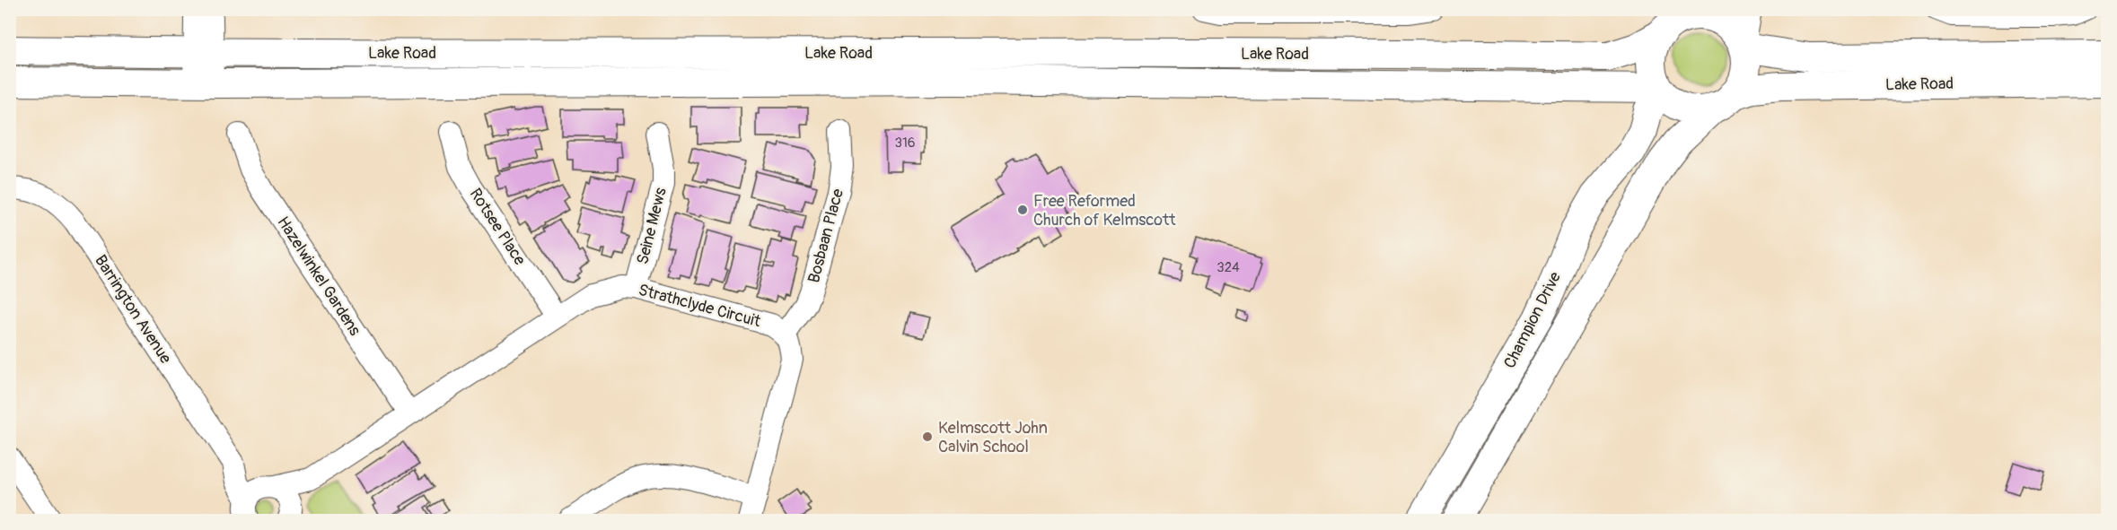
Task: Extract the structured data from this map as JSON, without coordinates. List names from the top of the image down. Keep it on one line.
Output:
{"streets":{"main road":["Lake Road","Champion Drive"],"street":["Seine Mews","Rotsee Place","Bosbaan Place","Hazelwinkel Gardens","Strathclyde Circuit","Barrington Avenue"]},"crossings":[["Lake Road","Champion Drive"],["Seine Mews","Strathclyde Circuit"],["Rotsee Place","Strathclyde Circuit"],["Bosbaan Place","Strathclyde Circuit"],["Hazelwinkel Gardens","Strathclyde Circuit"],["Strathclyde Circuit","Barrington Avenue"]],"places":["Free Reformed Church of Kelmscott","Kelmscott John Calvin School"],"house_numbers":["316","324"]}
